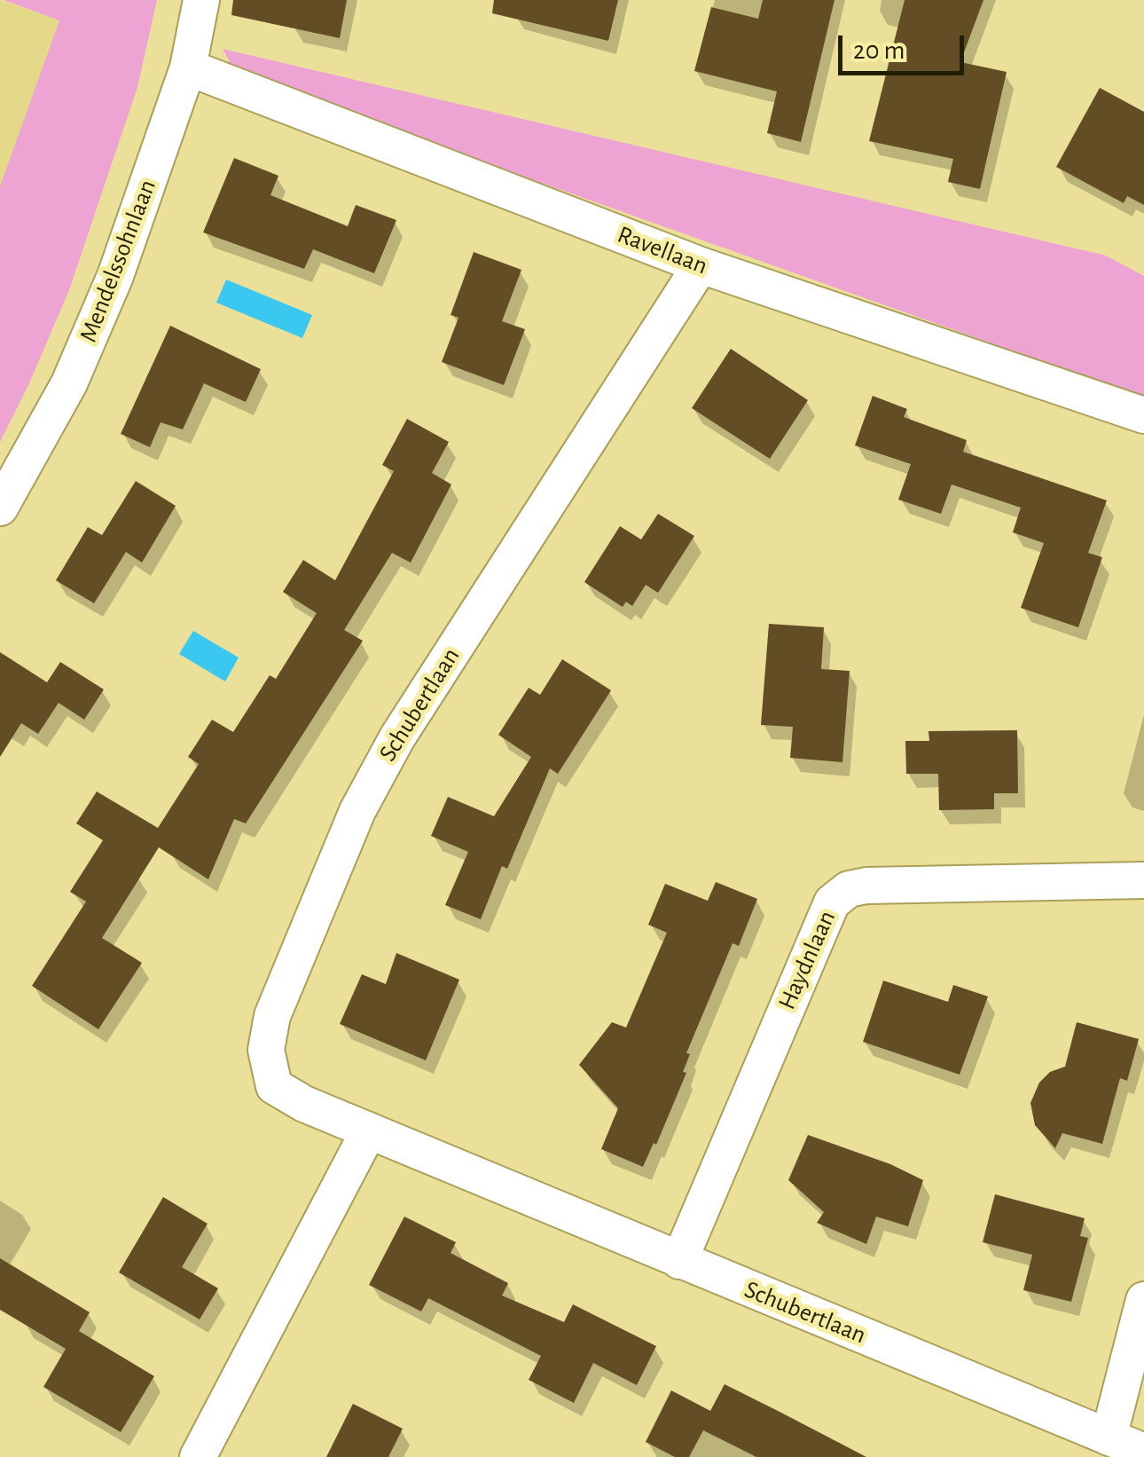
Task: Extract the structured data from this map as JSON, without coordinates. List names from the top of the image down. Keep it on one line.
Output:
{"streets":{"street":["Ravellaan","Mendelssohnlaan","Schubertlaan","Haydnlaan"]},"crossings":[["Ravellaan","Mendelssohnlaan"],["Ravellaan","Schubertlaan"],["Schubertlaan","Haydnlaan"]],"scale_bar":"20 m"}
